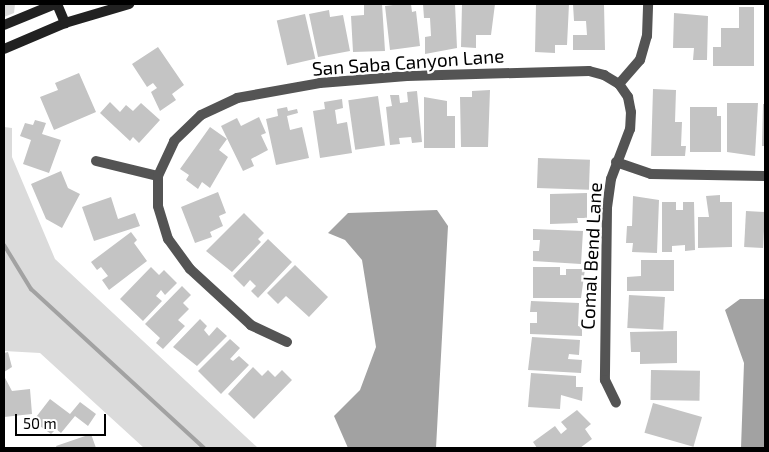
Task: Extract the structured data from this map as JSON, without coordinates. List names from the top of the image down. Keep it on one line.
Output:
{"streets":{"street":["San Saba Canyon Lane","Comal Bend Lane"]},"crossings":[["San Saba Canyon Lane","Comal Bend Lane"]],"scale_bar":"50 m"}
